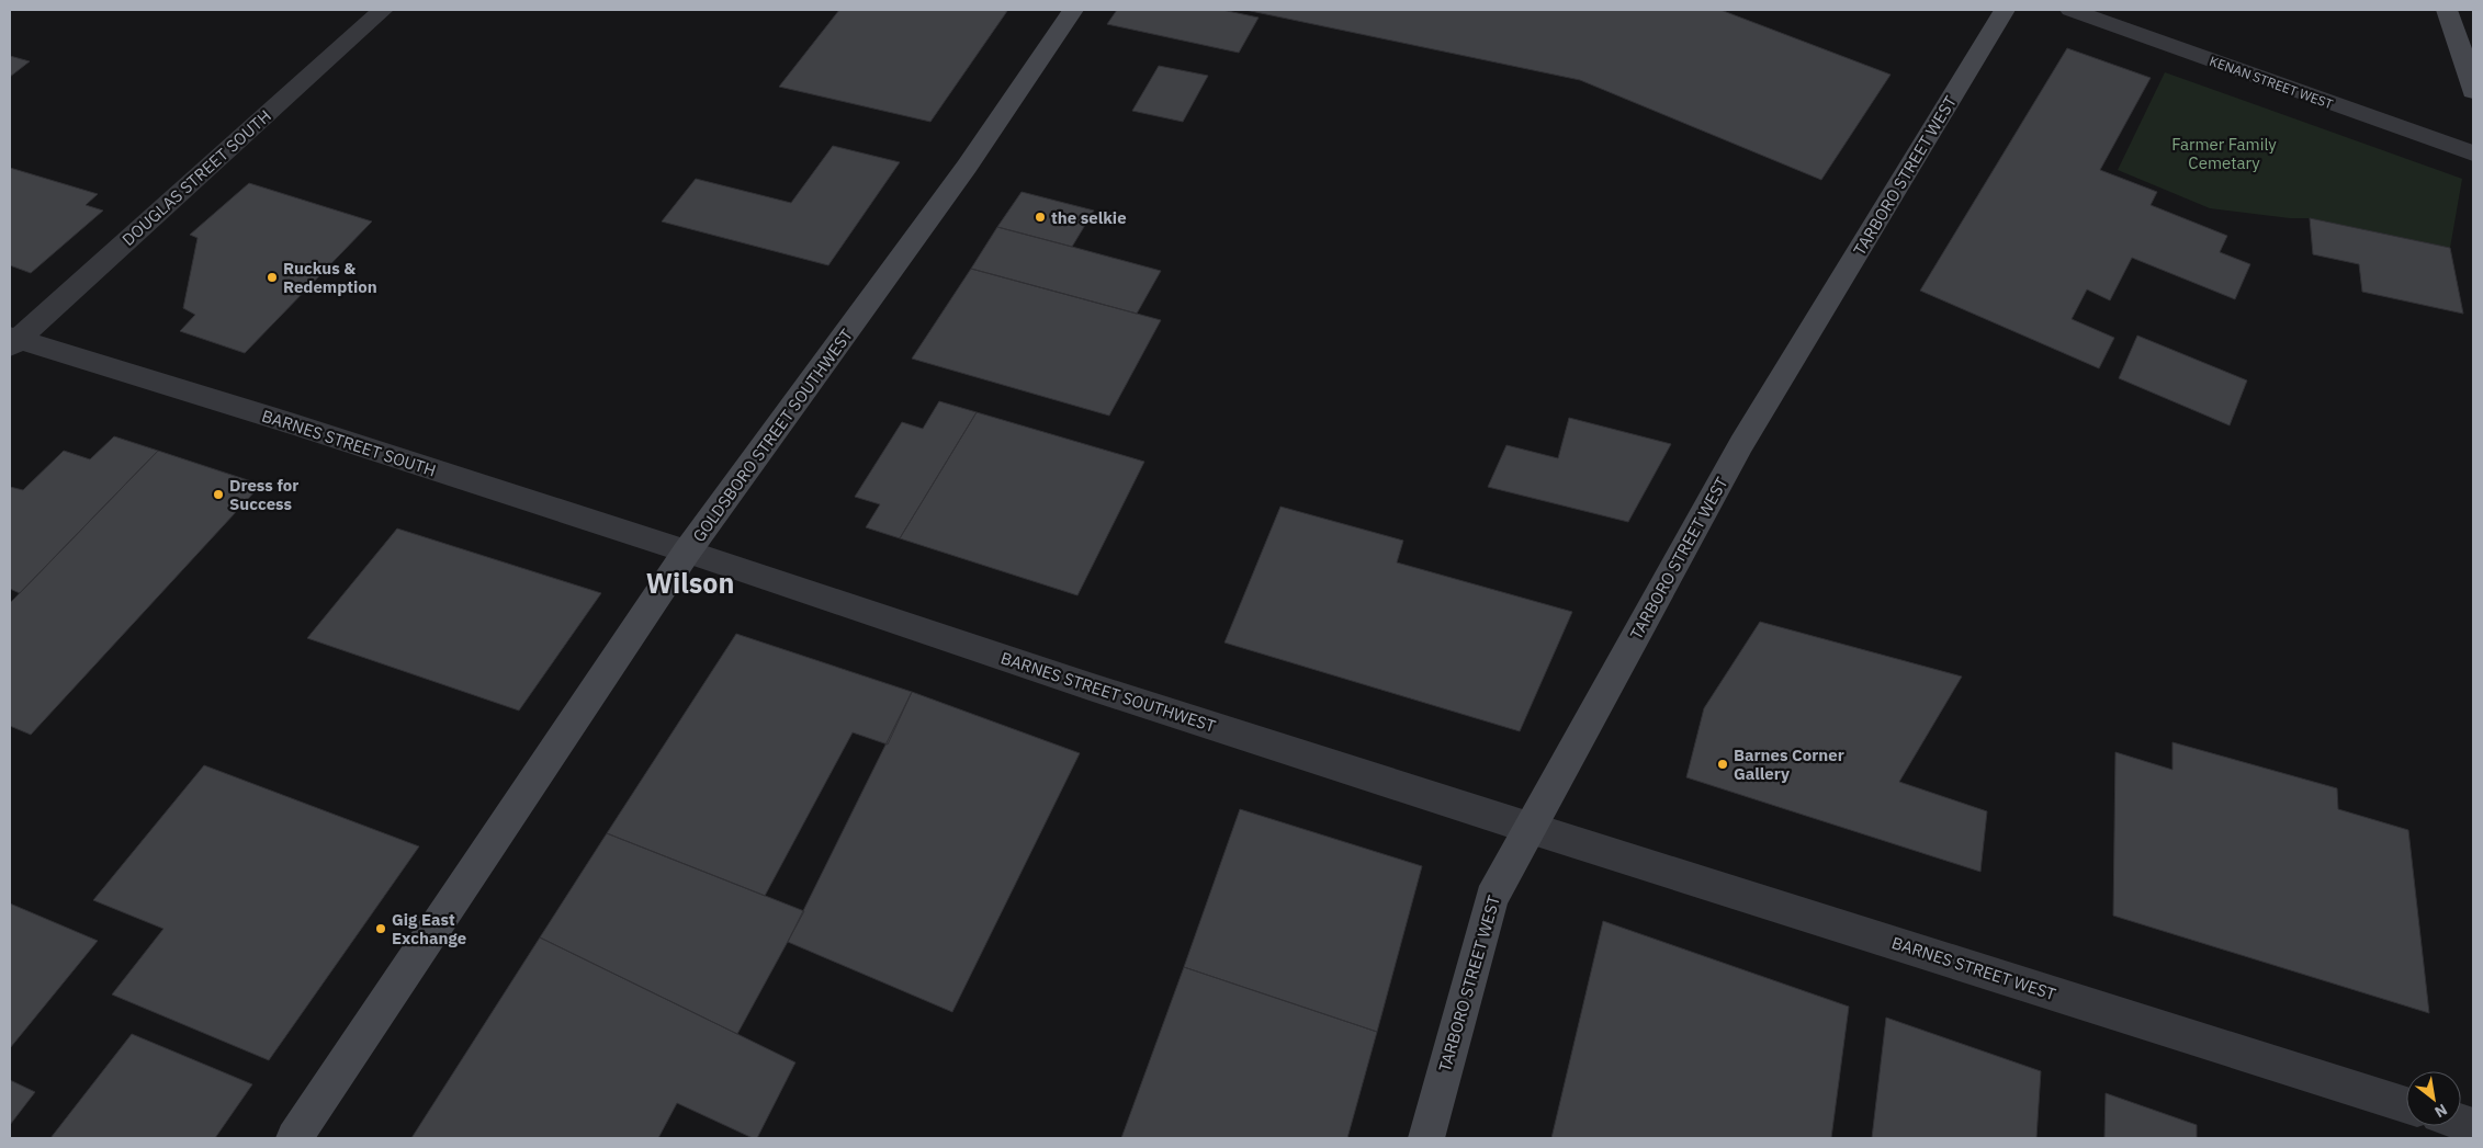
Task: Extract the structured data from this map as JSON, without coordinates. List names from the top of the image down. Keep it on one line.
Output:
{"streets":{"street":["KENAN STREET WEST","TARBORO STREET WEST","DOUGLAS STREET SOUTH","GOLDSBORO STREET SOUTHWEST","BARNES STREET SOUTH","BARNES STREET SOUTHWEST","BARNES STREET WEST"]},"crossings":[["TARBORO STREET WEST","BARNES STREET SOUTHWEST"],["TARBORO STREET WEST","BARNES STREET WEST"],["DOUGLAS STREET SOUTH","BARNES STREET SOUTH"],["GOLDSBORO STREET SOUTHWEST","BARNES STREET SOUTH"],["GOLDSBORO STREET SOUTHWEST","BARNES STREET SOUTHWEST"],["BARNES STREET SOUTH","BARNES STREET SOUTHWEST"],["BARNES STREET SOUTHWEST","BARNES STREET WEST"]],"districts":["Wilson"],"parks":["Farmer Family Cemetary"],"places":["the selkie","Ruckus & Redemption","Dress for Success","Barnes Corner Gallery","Gig East Exchange"],"north":"bottom right"}
